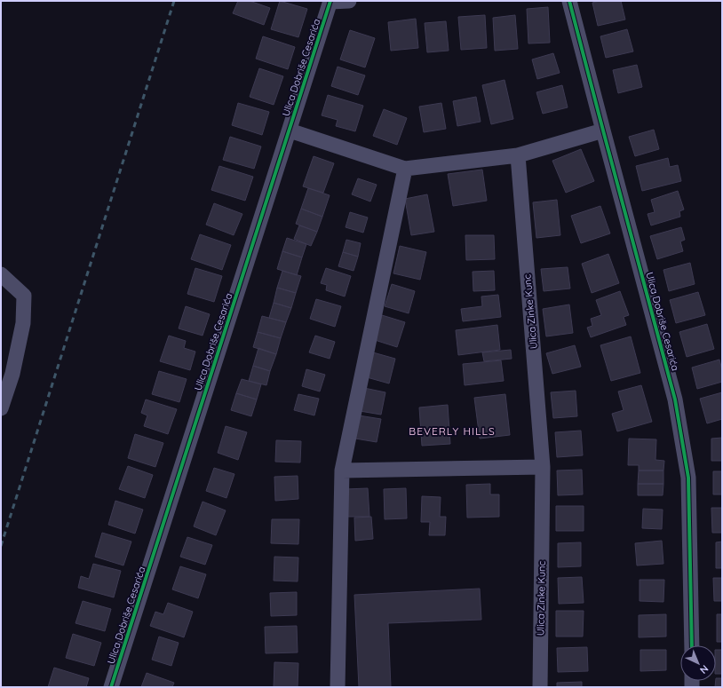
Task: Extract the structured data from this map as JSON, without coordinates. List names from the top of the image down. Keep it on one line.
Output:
{"streets":{"street":["Ulica Dobriše Cesarića","Ulica Zinke Kunc"]},"districts":["BEVERLY HILLS"],"north":"bottom right"}
